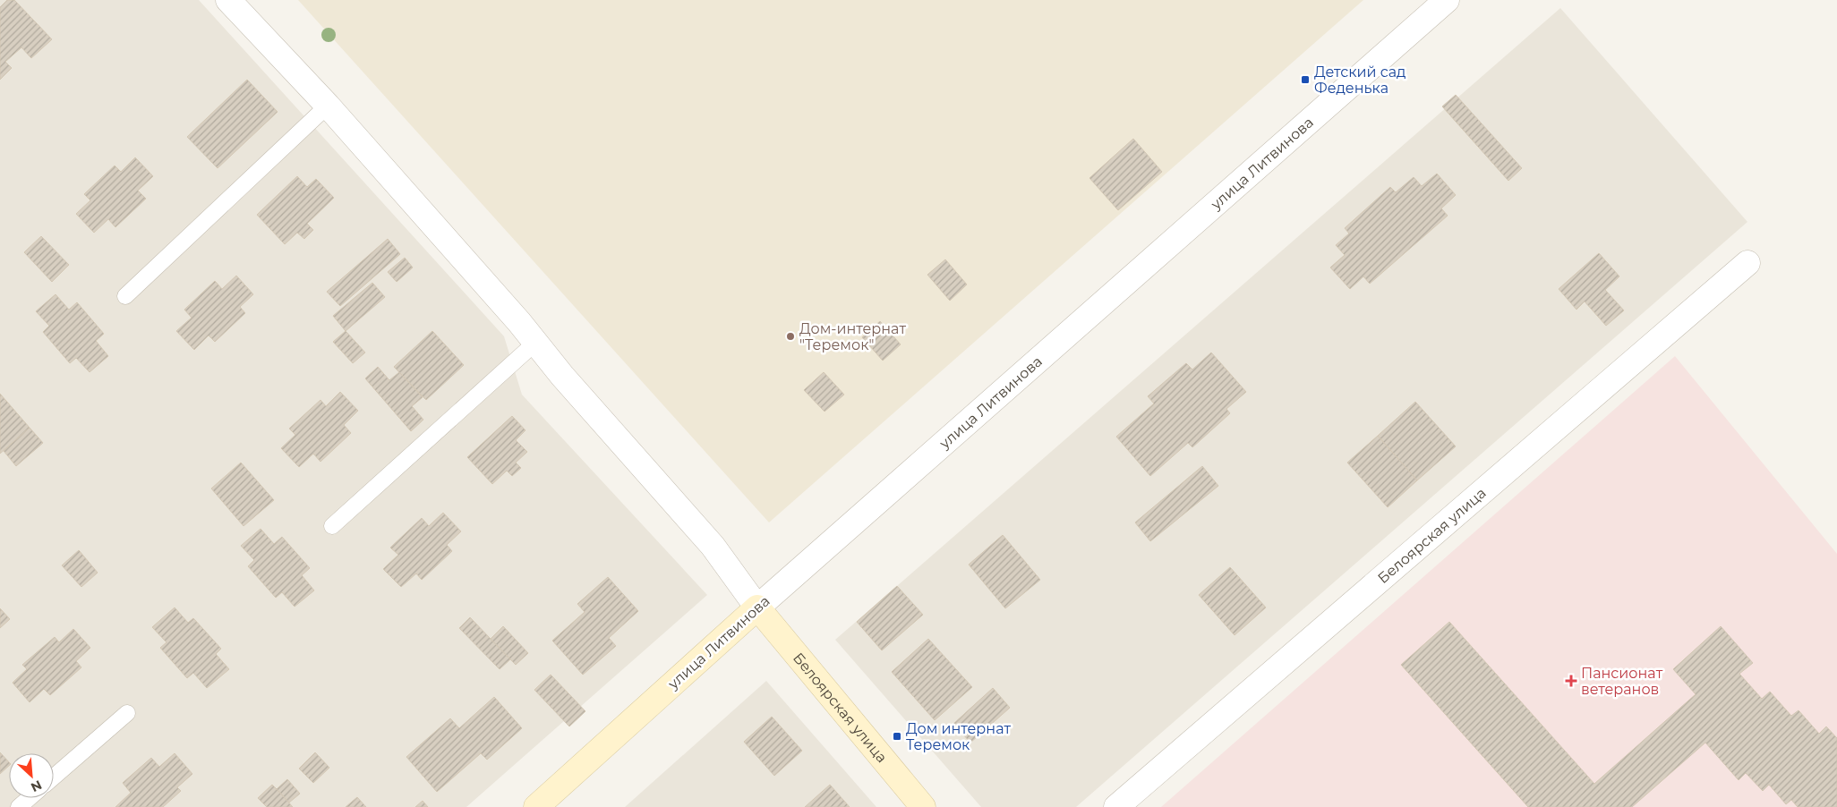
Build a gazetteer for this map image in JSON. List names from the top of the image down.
{
  "streets": {
    "street": ["улица Литвинова", "Белоярская улица"]
  },
  "crossings": [
    ["улица Литвинова", "Белоярская улица"]
  ],
  "places": {
    "transit": ["Детский сад Феденька", "Дом интернат Теремок"],
    "other": ["Дом-интернат \"Теремок\""],
    "health": ["Пансионат ветеранов"]
  },
  "north": "bottom right"
}
